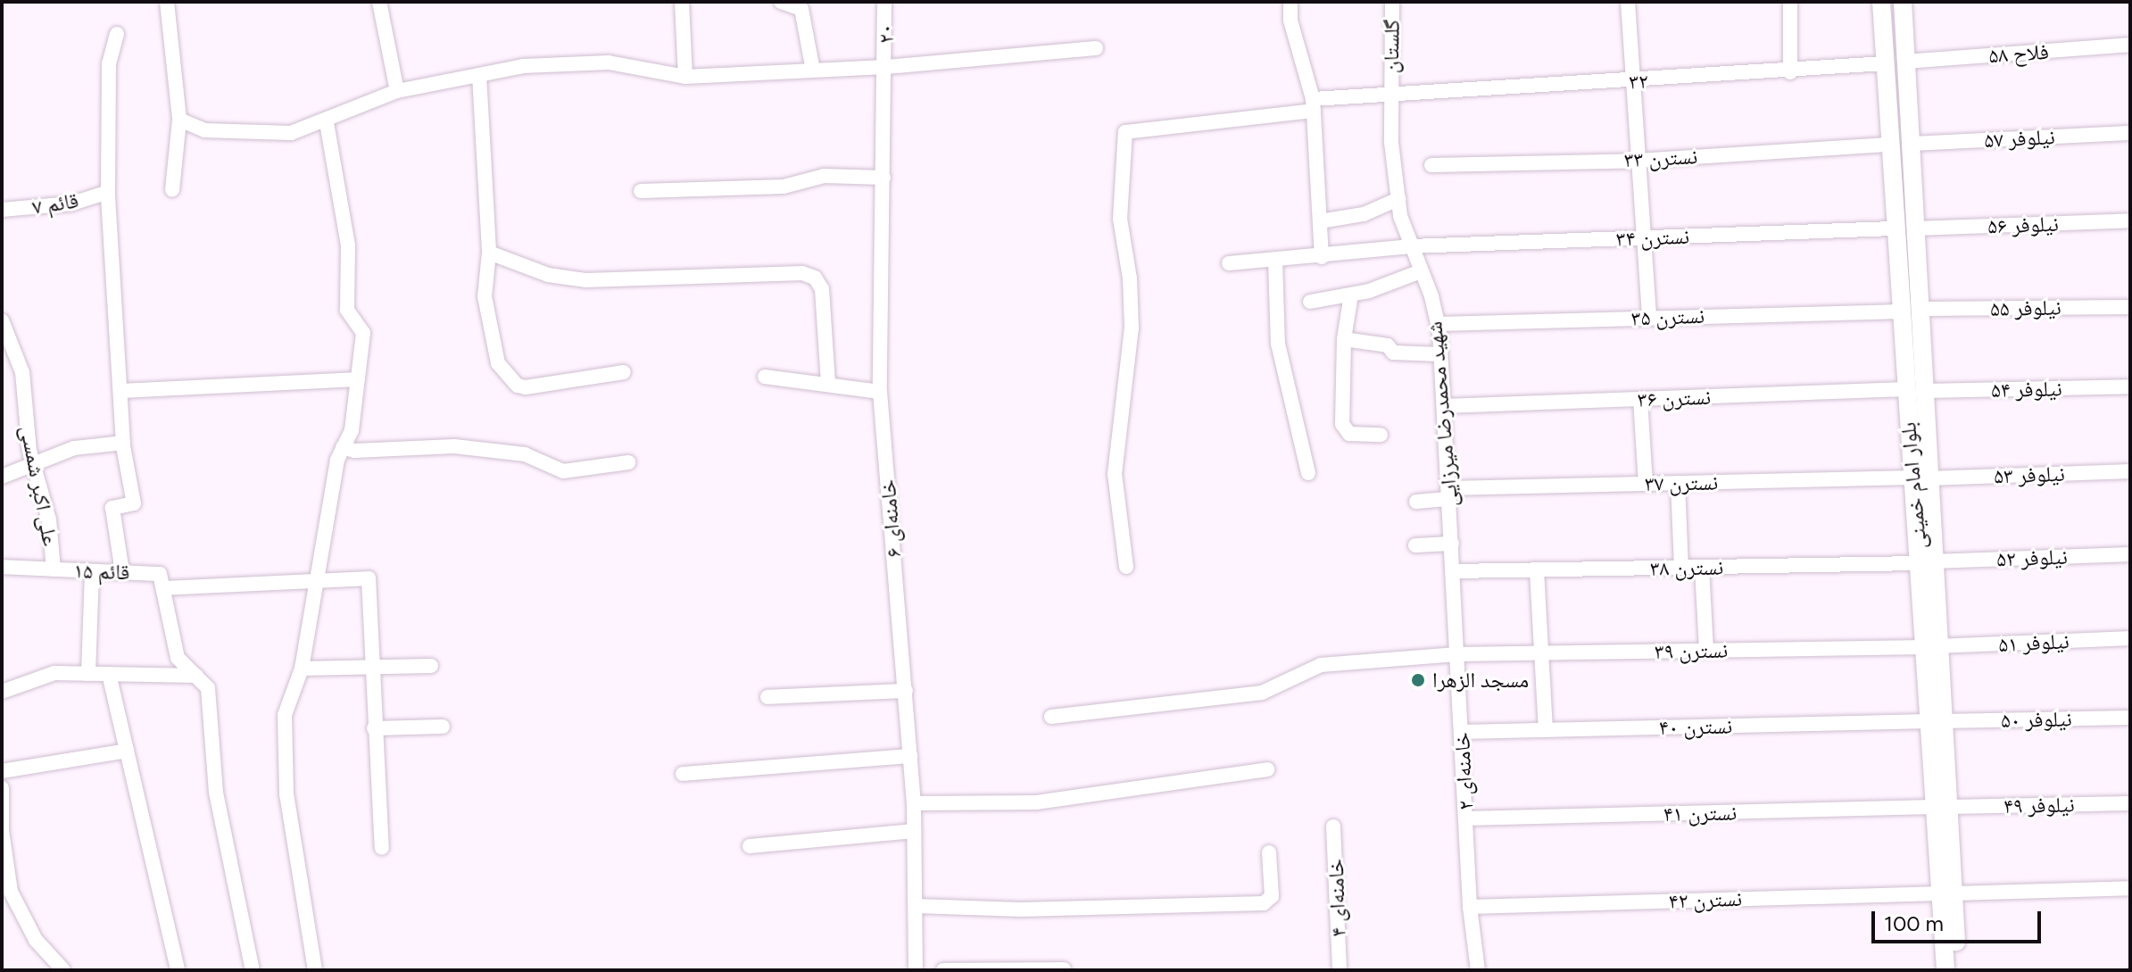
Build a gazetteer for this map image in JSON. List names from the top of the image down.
{
  "streets": {
    "main road": ["بلوار امام خمینی"],
    "street": [
      "۲۰",
      "گلستان",
      "فلاح ۵۸",
      "۳۲",
      "نیلوفر ۵۷",
      "نسترن ۳۳",
      "قائم ۷",
      "نیلوفر ۵۶",
      "نسترن ۳۴",
      "نیلوفر ۵۵",
      "نسترن ۳۵",
      "نیلوفر ۵۴",
      "نسترن ۳۶",
      "شهید محمدرضا میرزایی",
      "نیلوفر ۵۳",
      "نسترن ۳۷",
      "علی اکبر شمسی",
      "خامنه‌ای ۶",
      "نیلوفر ۵۲",
      "نسترن ۳۸",
      "قائم ۱۵",
      "نیلوفر ۵۱",
      "نسترن ۳۹",
      "نیلوفر ۵۰",
      "نسترن ۴۰",
      "خامنه‌ای ۲",
      "نیلوفر ۴۹",
      "نسترن ۴۱",
      "خامنه‌ای ۴",
      "نسترن ۴۲"
    ]
  },
  "crossings": [
    ["۲۰", "خامنه‌ای ۶"],
    ["گلستان", "۳۲"],
    ["گلستان", "شهید محمدرضا میرزایی"],
    ["فلاح ۵۸", "بلوار امام خمینی"],
    ["۳۲", "شهید محمدرضا میرزایی"],
    ["۳۲", "بلوار امام خمینی"],
    ["نیلوفر ۵۷", "بلوار امام خمینی"],
    ["نسترن ۳۳", "بلوار امام خمینی"],
    ["نیلوفر ۵۶", "بلوار امام خمینی"],
    ["نسترن ۳۴", "شهید محمدرضا میرزایی"],
    ["نسترن ۳۴", "بلوار امام خمینی"],
    ["نیلوفر ۵۵", "بلوار امام خمینی"],
    ["نسترن ۳۵", "شهید محمدرضا میرزایی"],
    ["نسترن ۳۵", "بلوار امام خمینی"],
    ["نیلوفر ۵۴", "نسترن ۳۶"],
    ["نیلوفر ۵۴", "بلوار امام خمینی"],
    ["نسترن ۳۶", "شهید محمدرضا میرزایی"],
    ["نسترن ۳۶", "بلوار امام خمینی"],
    ["شهید محمدرضا میرزایی", "نسترن ۳۷"],
    ["شهید محمدرضا میرزایی", "نسترن ۳۸"],
    ["شهید محمدرضا میرزایی", "خامنه‌ای ۲"],
    ["نیلوفر ۵۳", "نسترن ۳۷"],
    ["نیلوفر ۵۳", "بلوار امام خمینی"],
    ["نسترن ۳۷", "بلوار امام خمینی"],
    ["علی اکبر شمسی", "قائم ۱۵"],
    ["بلوار امام خمینی", "نیلوفر ۵۲"],
    ["بلوار امام خمینی", "نسترن ۳۸"],
    ["بلوار امام خمینی", "نیلوفر ۵۱"],
    ["بلوار امام خمینی", "نسترن ۳۹"],
    ["بلوار امام خمینی", "نیلوفر ۵۰"],
    ["بلوار امام خمینی", "نسترن ۴۰"],
    ["بلوار امام خمینی", "نیلوفر ۴۹"],
    ["بلوار امام خمینی", "نسترن ۴۱"],
    ["بلوار امام خمینی", "نسترن ۴۲"],
    ["نیلوفر ۵۲", "نسترن ۳۸"],
    ["نسترن ۳۸", "خامنه‌ای ۲"],
    ["نیلوفر ۵۱", "نسترن ۳۹"],
    ["نسترن ۳۹", "خامنه‌ای ۲"],
    ["نیلوفر ۵۰", "نسترن ۴۰"],
    ["نسترن ۴۰", "خامنه‌ای ۲"],
    ["خامنه‌ای ۲", "نسترن ۴۱"],
    ["خامنه‌ای ۲", "نسترن ۴۲"],
    ["نیلوفر ۴۹", "نسترن ۴۱"]
  ],
  "places": ["مسجد الزهرا"],
  "scale_bar": "100 m"
}
